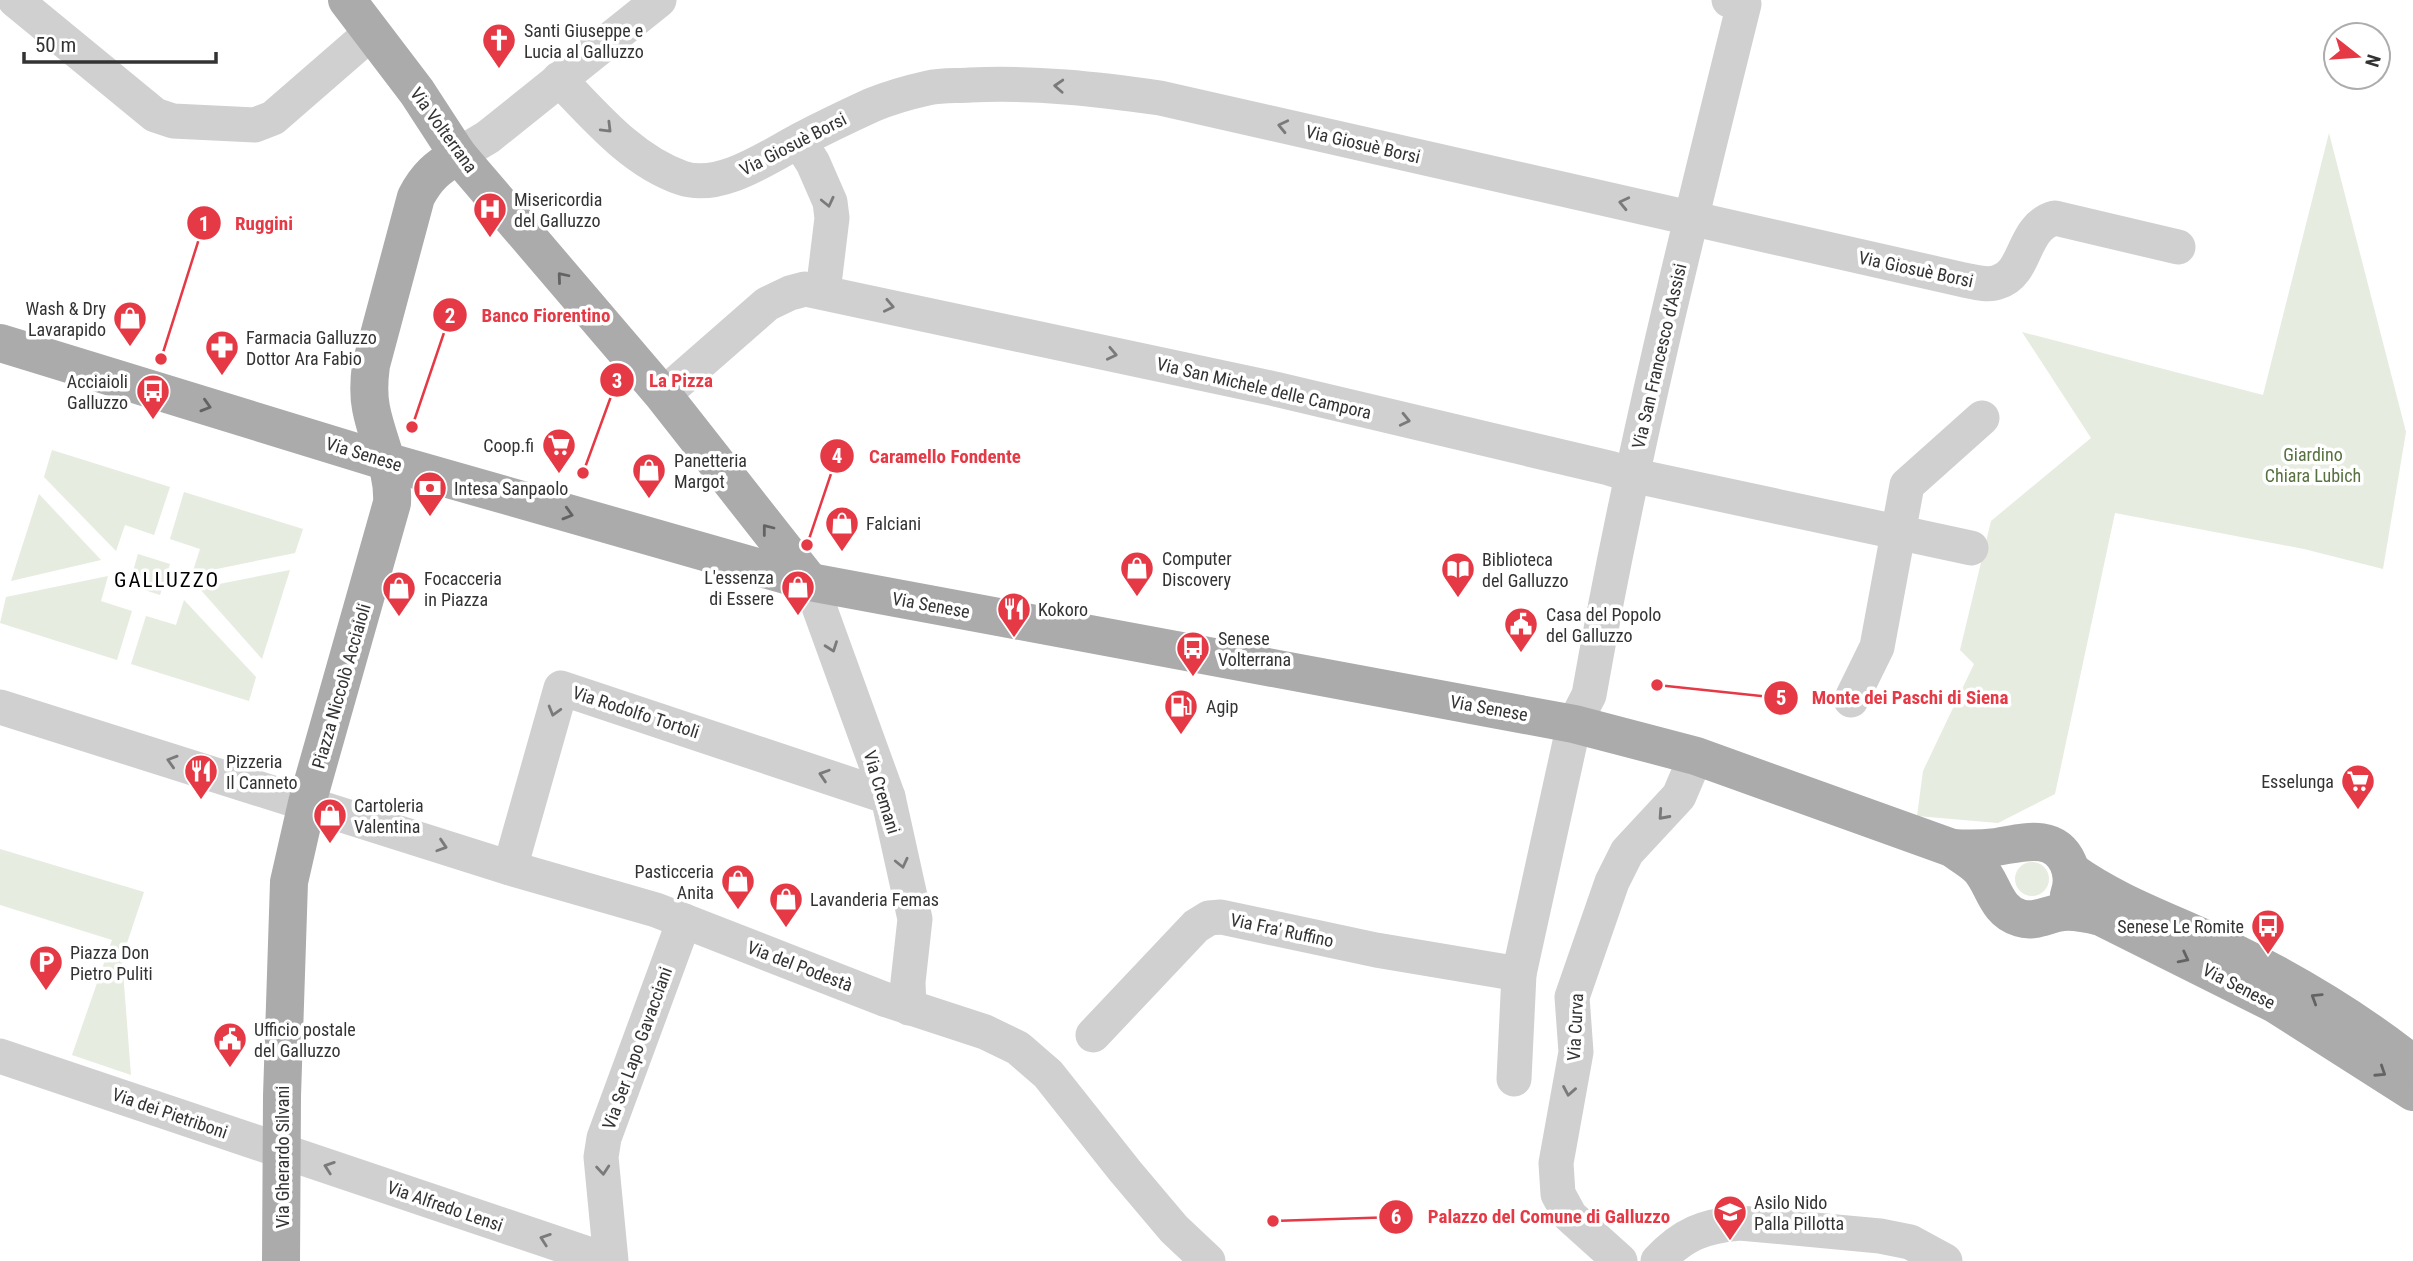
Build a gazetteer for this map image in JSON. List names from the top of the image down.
{
  "streets": {
    "main road": [
      "Via Volterrana",
      "Via Senese",
      "Piazza Niccolò Acciaioli",
      "Via Gherardo Silvani"
    ],
    "street": [
      "Via Giosuè Borsi",
      "Via San Francesco d'Assisi",
      "Via San Michele delle Campora",
      "Via Rodolfo Tortoli",
      "Via Cremani",
      "Via Fra' Ruffino",
      "Via del Podestà",
      "Via Curva",
      "Via Ser Lapo Gavacciani",
      "Via dei Pietriboni",
      "Via Alfredo Lensi"
    ]
  },
  "crossings": [
    ["Via Volterrana", "Via San Michele delle Campora"],
    ["Via Volterrana", "Via Senese"],
    ["Via Volterrana", "Piazza Niccolò Acciaioli"],
    ["Via Volterrana", "Via Cremani"],
    ["Via Giosuè Borsi", "Via San Francesco d'Assisi"],
    ["Via San Francesco d'Assisi", "Via San Michele delle Campora"],
    ["Via San Francesco d'Assisi", "Via Senese"],
    ["Via Senese", "Piazza Niccolò Acciaioli"],
    ["Via Senese", "Via Cremani"],
    ["Via Senese", "Via Curva"],
    ["Piazza Niccolò Acciaioli", "Via del Podestà"],
    ["Piazza Niccolò Acciaioli", "Via Gherardo Silvani"],
    ["Via Rodolfo Tortoli", "Via Cremani"],
    ["Via Rodolfo Tortoli", "Via del Podestà"],
    ["Via Cremani", "Via del Podestà"],
    ["Via del Podestà", "Via Ser Lapo Gavacciani"],
    ["Via del Podestà", "Via Gherardo Silvani"],
    ["Via Ser Lapo Gavacciani", "Via Alfredo Lensi"],
    ["Via dei Pietriboni", "Via Gherardo Silvani"],
    ["Via dei Pietriboni", "Via Alfredo Lensi"],
    ["Via Gherardo Silvani", "Via Alfredo Lensi"]
  ],
  "one_way": [
    "Via Volterrana",
    "Via San Michele delle Campora",
    "Via Cremani",
    "Via Ser Lapo Gavacciani",
    "Via Alfredo Lensi"
  ],
  "districts": ["GALLUZZO"],
  "parks": ["Giardino Chiara Lubich"],
  "places": {
    "church": ["Santi Giuseppe e Lucia al Galluzzo"],
    "hospital": ["Misericordia del Galluzzo"],
    "shop": [
      "Wash & Dry Lavarapido",
      "Panetteria Margot",
      "Falciani",
      "Computer Discovery",
      "L'essenza di Essere",
      "Focacceria in Piazza",
      "Cartoleria Valentina",
      "Pasticceria Anita",
      "Lavanderia Femas"
    ],
    "other": [
      "Ruggini",
      "Banco Fiorentino",
      "La Pizza",
      "Caramello Fondente",
      "Monte dei Paschi di Siena",
      "Palazzo del Comune di Galluzzo"
    ],
    "pharmacy": ["Farmacia Galluzzo Dottor Ara Fabio"],
    "bus stop": ["Acciaioli Galluzzo", "Senese Volterrana", "Senese Le Romite"],
    "supermarket": ["Coop.fi", "Esselunga"],
    "bank": ["Intesa Sanpaolo"],
    "library": ["Biblioteca del Galluzzo"],
    "restaurant": ["Kokoro", "Pizzeria Il Canneto"],
    "public building": ["Casa del Popolo del Galluzzo", "Ufficio postale del Galluzzo"],
    "fuel station": ["Agip"],
    "parking": ["Piazza Don Pietro Puliti"],
    "school or university": ["Asilo Nido Palla Pillotta"]
  },
  "scale_bar": "50 m",
  "north": "right"
}
